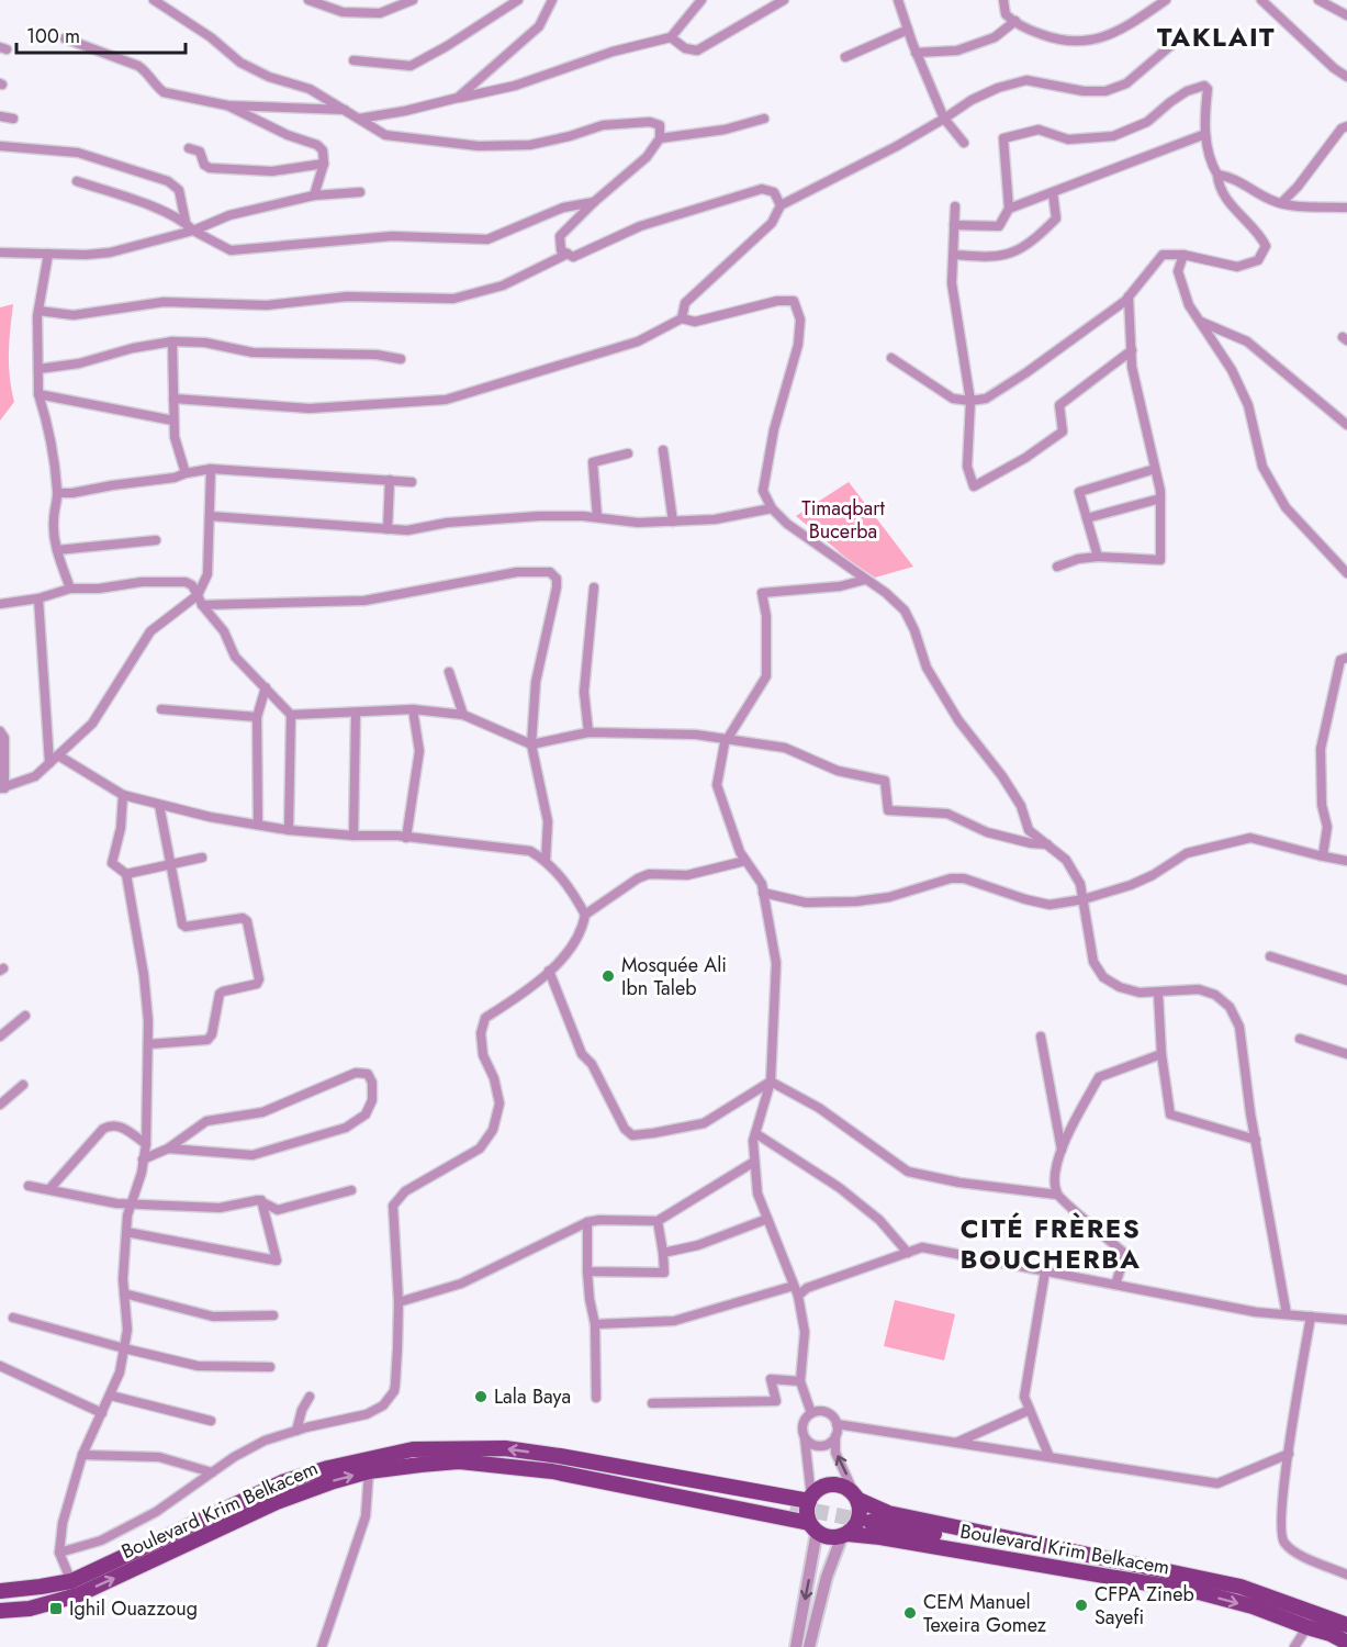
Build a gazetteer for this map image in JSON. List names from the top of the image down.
{
  "streets": {
    "main road": ["Boulevard Krim Belkacem"]
  },
  "districts": ["TAKLAIT", "CITÉ FRÈRES BOUCHERBA"],
  "parks": ["Timaqbart Bucerba"],
  "places": {
    "other": [
      "Mosquée Ali Ibn Taleb",
      "Lala Baya",
      "CFPA Zineb Sayefi",
      "CEM Manuel Texeira Gomez"
    ],
    "transit": ["Ighil Ouazzoug"]
  },
  "scale_bar": "100 m"
}
